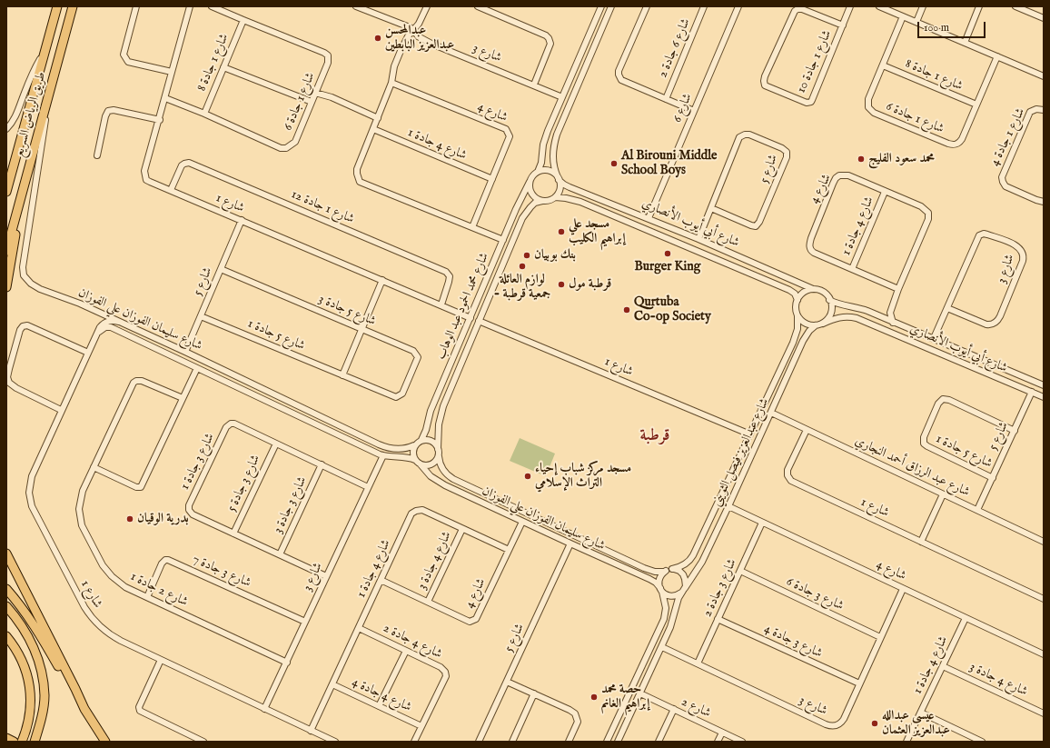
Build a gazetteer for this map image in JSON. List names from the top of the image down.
{
  "streets": {
    "highway": ["طريق الرياض السريع"],
    "street": [
      "شارع 6 جادة 2",
      "شارع 3",
      "شارع 1 جادة 10",
      "شارع 1 جادة 8",
      "شارع 1 جادة 6",
      "شارع 6",
      "شارع 4",
      "شارع 1 جادة 4",
      "شارع 4 جادة 1",
      "شارع 5",
      "شارع 1",
      "شارع 1 جادة 12",
      "شارع أبي أيوب الأنصاري",
      "شارع محمد الحمود عبد الوهاب",
      "شارع 5 جادة 3",
      "شارع سليمان الفوزان علي الفوزان",
      "شارع 5 جادة 1",
      "شارع عبدالعزيز فيصل الثويني",
      "شارع 3 جادة 1",
      "شارع عبد الرزاق أحمد النجاري",
      "شارع 3 جادة 5",
      "شارع 3 جادة 3",
      "شارع 4 جادة 3",
      "شارع 3 جادة 7",
      "شارع 3 جادة 2",
      "شارع 2 جادة 1",
      "شارع 3 جادة 6",
      "شارع 4 جادة 2",
      "شارع 3 جادة 4",
      "شارع 4 جادة 4",
      "شارع 2"
    ]
  },
  "crossings": [
    ["شارع 6 جادة 2", "شارع 6"],
    ["شارع 3", "شارع 4"],
    ["شارع 3", "شارع 1"],
    ["شارع 3", "شارع أبي أيوب الأنصاري"],
    ["شارع 3", "شارع سليمان الفوزان علي الفوزان"],
    ["شارع 3", "شارع عبدالعزيز فيصل الثويني"],
    ["شارع 3", "شارع 3 جادة 1"],
    ["شارع 3", "شارع 3 جادة 7"],
    ["شارع 3", "شارع 3 جادة 2"],
    ["شارع 3", "شارع 2 جادة 1"],
    ["شارع 3", "شارع 3 جادة 6"],
    ["شارع 3", "شارع 3 جادة 4"],
    ["شارع 1 جادة 8", "شارع 1 جادة 6"],
    ["شارع 1 جادة 6", "شارع 1"],
    ["شارع 6", "شارع أبي أيوب الأنصاري"],
    ["شارع 4", "شارع 4 جادة 1"],
    ["شارع 4", "شارع سليمان الفوزان علي الفوزان"],
    ["شارع 4", "شارع عبدالعزيز فيصل الثويني"],
    ["شارع 4", "شارع 4 جادة 3"],
    ["شارع 4", "شارع 3 جادة 2"],
    ["طريق الرياض السريع", "شارع سليمان الفوزان علي الفوزان"],
    ["شارع 4 جادة 1", "شارع 1"],
    ["شارع 4 جادة 1", "شارع 4 جادة 3"],
    ["شارع 4 جادة 1", "شارع 4 جادة 2"],
    ["شارع 4 جادة 1", "شارع 4 جادة 4"],
    ["شارع 5", "شارع 1"],
    ["شارع 5", "شارع أبي أيوب الأنصاري"],
    ["شارع 5", "شارع 5 جادة 3"],
    ["شارع 5", "شارع سليمان الفوزان علي الفوزان"],
    ["شارع 5", "شارع 5 جادة 1"],
    ["شارع 5", "شارع عبد الرزاق أحمد النجاري"],
    ["شارع 1", "شارع 1 جادة 12"],
    ["شارع 1", "شارع محمد الحمود عبد الوهاب"],
    ["شارع 1", "شارع سليمان الفوزان علي الفوزان"],
    ["شارع 1", "شارع عبدالعزيز فيصل الثويني"],
    ["شارع 1", "شارع عبد الرزاق أحمد النجاري"],
    ["شارع أبي أيوب الأنصاري", "شارع محمد الحمود عبد الوهاب"],
    ["شارع أبي أيوب الأنصاري", "شارع عبدالعزيز فيصل الثويني"],
    ["شارع محمد الحمود عبد الوهاب", "شارع سليمان الفوزان علي الفوزان"],
    ["شارع 5 جادة 3", "شارع 5 جادة 1"],
    ["شارع سليمان الفوزان علي الفوزان", "شارع عبدالعزيز فيصل الثويني"],
    ["شارع عبدالعزيز فيصل الثويني", "شارع عبد الرزاق أحمد النجاري"],
    ["شارع عبدالعزيز فيصل الثويني", "شارع 2"],
    ["شارع 3 جادة 1", "شارع 3 جادة 5"],
    ["شارع 3 جادة 1", "شارع 3 جادة 3"],
    ["شارع 3 جادة 7", "شارع 2 جادة 1"],
    ["شارع 3 جادة 2", "شارع 3 جادة 6"],
    ["شارع 3 جادة 2", "شارع 3 جادة 4"],
    ["شارع 4 جادة 2", "شارع 4 جادة 4"]
  ],
  "districts": ["قرطبة"],
  "places": [
    "عبدالمحسن عبدالعزيز البابطين",
    "محمد سعود الفليج",
    "Al Birouni Middle School Boys",
    "مسجد علي إبراهيم الكليب",
    "Burger King",
    "بنك بوبيان",
    "لوازم العائلة - جمعية قرطبة",
    "قرطبة مول",
    "Qurtuba Co-op Society",
    "مسجد مركز شباب إحياء التراث الإسلامي",
    "بدرية الوقيان",
    "حصة محمد إبراهيم الغانم",
    "عيسى عبدالله عبدالعزيز العثمان"
  ],
  "scale_bar": "100 m"
}
